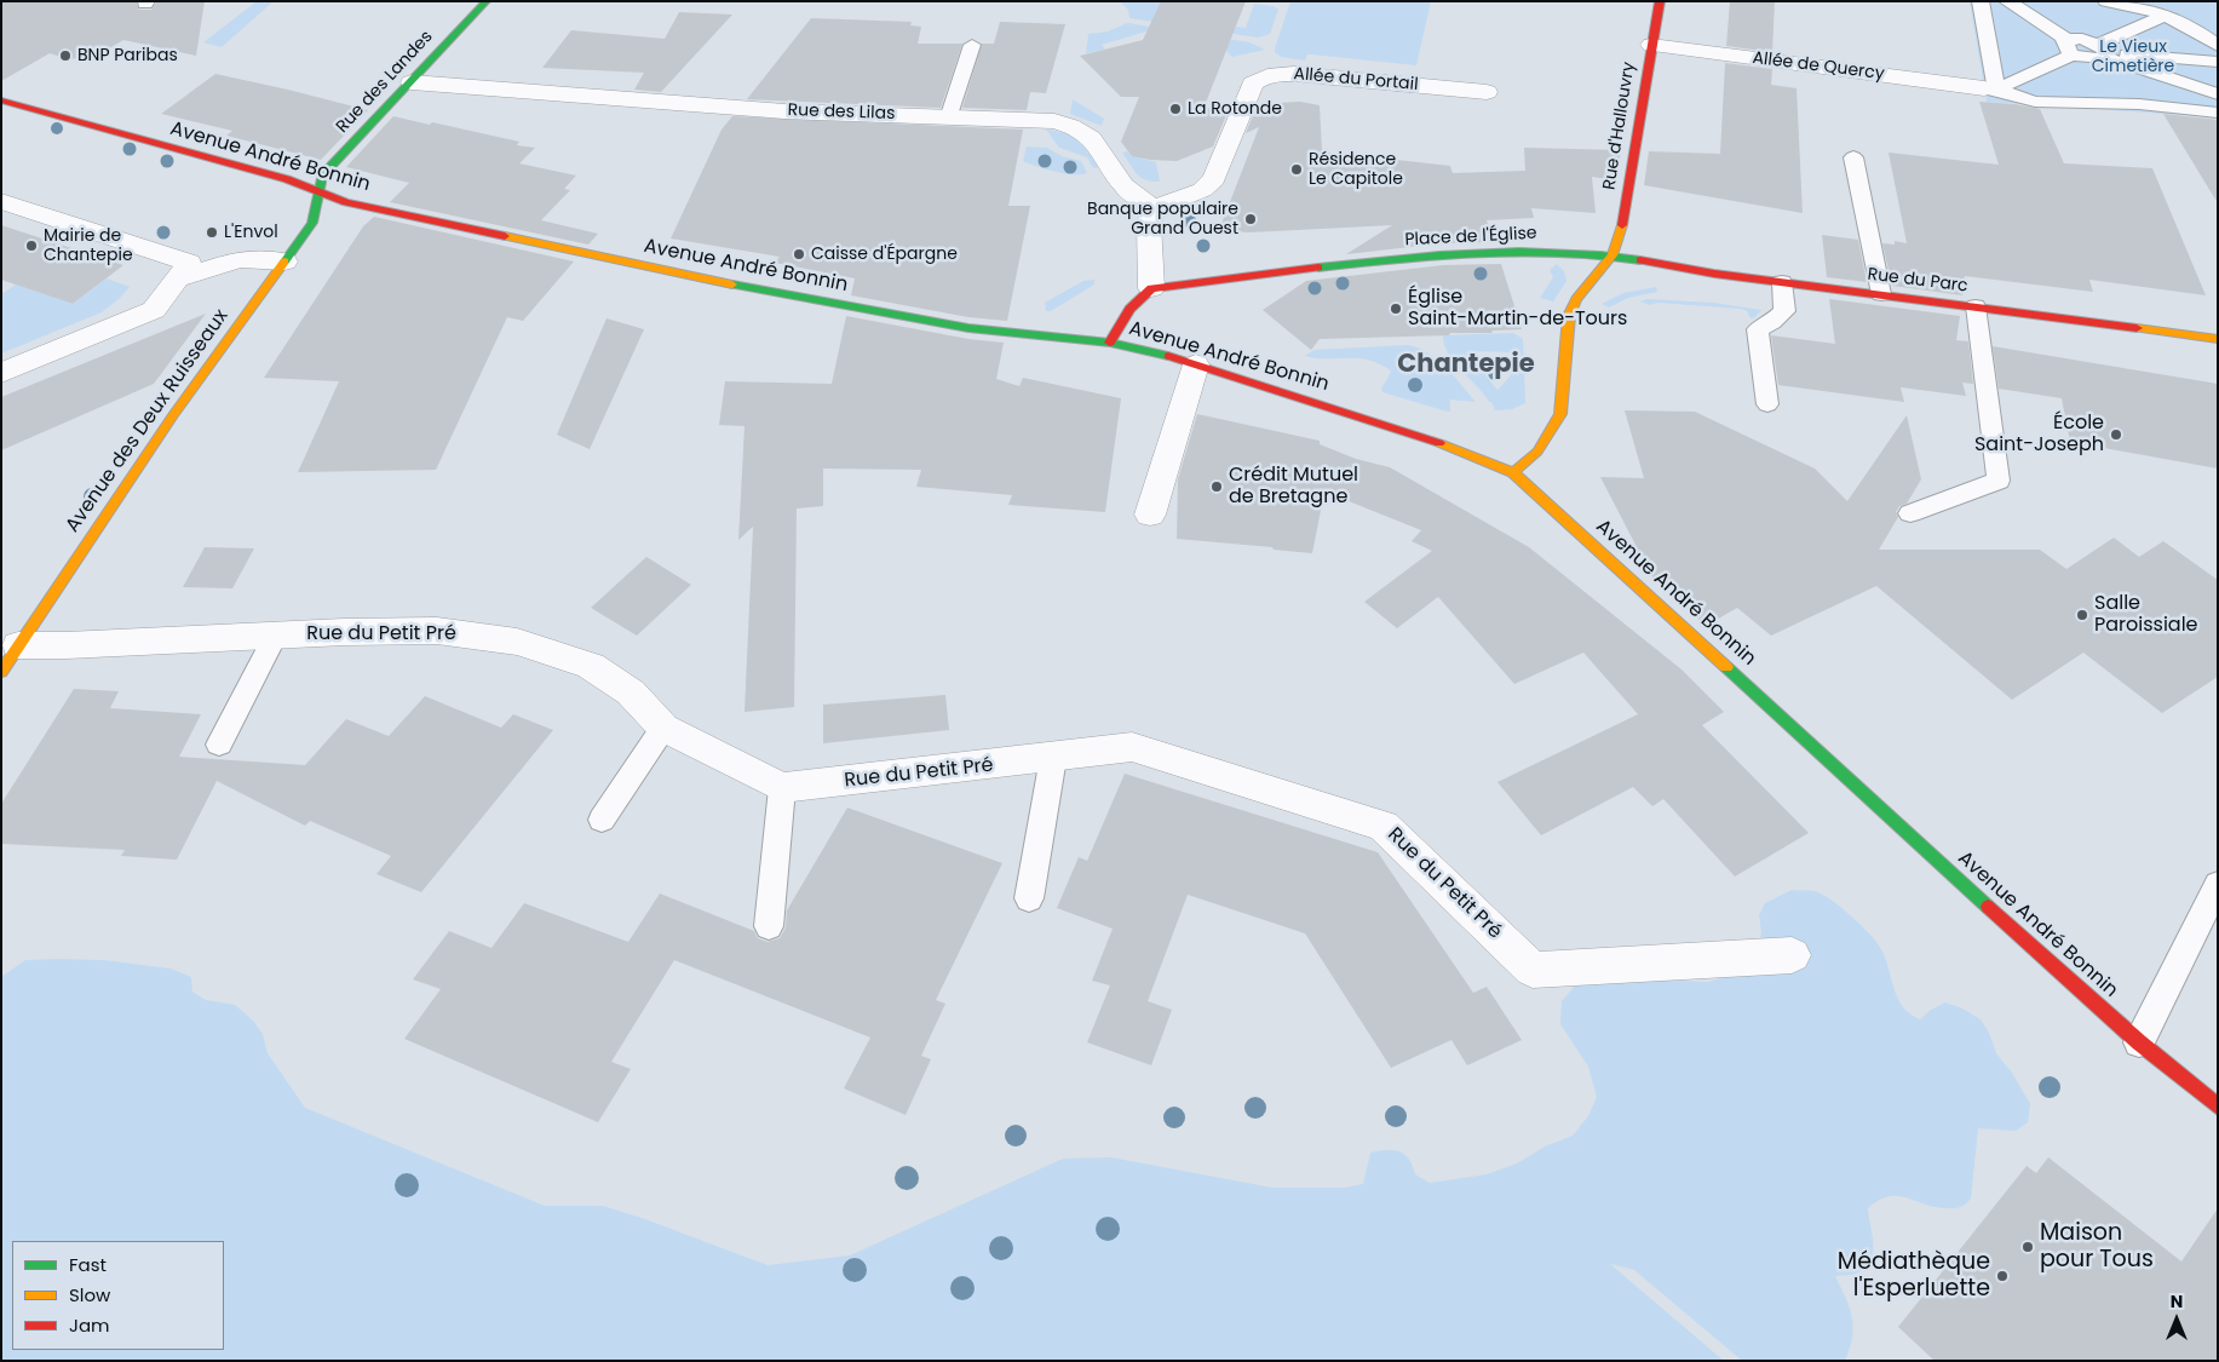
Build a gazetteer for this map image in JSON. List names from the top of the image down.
{
  "streets": {
    "main road": [
      "Rue des Landes",
      "Rue d'Hallouvry",
      "Avenue André Bonnin",
      "Place de l'Église",
      "Rue du Parc",
      "Avenue des Deux Ruisseaux"
    ],
    "street": [
      "Allée de Quercy",
      "Allée du Portail",
      "Rue des Lilas",
      "Rue du Petit Pré"
    ]
  },
  "crossings": [
    ["Allée de Quercy", "Rue d'Hallouvry"],
    ["Allée du Portail", "Rue des Lilas"],
    ["Rue des Landes", "Rue des Lilas"],
    ["Rue des Landes", "Avenue André Bonnin"],
    ["Rue des Landes", "Avenue des Deux Ruisseaux"],
    ["Rue d'Hallouvry", "Place de l'Église"],
    ["Rue d'Hallouvry", "Rue du Parc"],
    ["Avenue André Bonnin", "Avenue des Deux Ruisseaux"],
    ["Place de l'Église", "Rue du Parc"],
    ["Avenue des Deux Ruisseaux", "Rue du Petit Pré"]
  ],
  "districts": ["Chantepie"],
  "parks": ["Le Vieux Cimetière"],
  "places": [
    "BNP Paribas",
    "La Rotonde",
    "Résidence Le Capitole",
    "Banque populaire Grand Ouest",
    "L'Envol",
    "Mairie de Chantepie",
    "Caisse d'Épargne",
    "Église Saint-Martin-de-Tours",
    "École Saint-Joseph",
    "Crédit Mutuel de Bretagne",
    "Salle Paroissiale",
    "Maison pour Tous",
    "Médiathèque l'Esperluette"
  ],
  "legend": ["Fast", "Slow", "Jam"],
  "north": "top"
}
